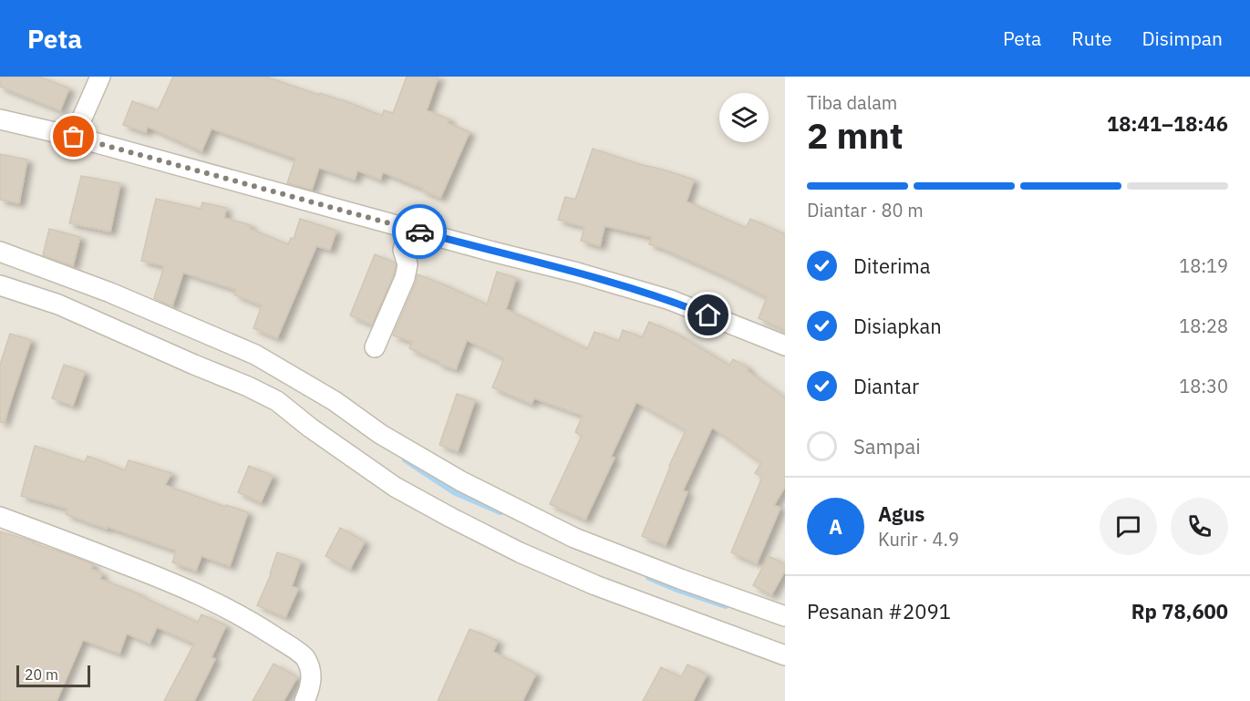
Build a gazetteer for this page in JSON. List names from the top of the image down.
{
  "scale_bar": "20 m",
  "page": {
    "header": "Peta",
    "nav": ["Peta", "Rute", "Disimpan"],
    "heading": ["2 mnt", "Tiba dalam", "18:41–18:46"],
    "panel": [
      "Agus",
      "Kurir · 4.9",
      "Pesanan #2091",
      "Rp 78,600"
    ],
    "bar": "Diantar · 80 m",
    "list": [
      ["Diterima", "18:19"],
      ["Disiapkan", "18:28"],
      ["Diantar", "18:30"],
      "Sampai"
    ],
    "round": "A",
    "scale": "20 m"
  }
}
